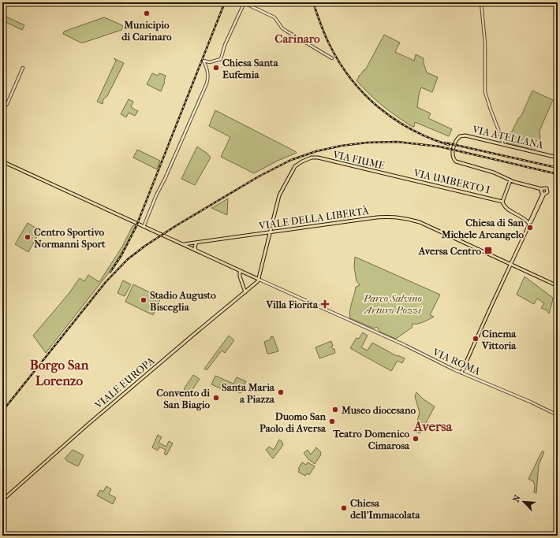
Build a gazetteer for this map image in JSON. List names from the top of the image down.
{
  "streets": {
    "main road": [
      "VIA ATELLANA",
      "VIA FIUME",
      "VIA UMBERTO I",
      "VIALE DELLA LIBERTÀ",
      "VIALE EUROPA"
    ],
    "street": ["VIA ROMA"]
  },
  "crossings": [
    ["VIA FIUME", "VIA UMBERTO I"],
    ["VIA FIUME", "VIALE DELLA LIBERTÀ"],
    ["VIA ROMA", "VIALE EUROPA"]
  ],
  "districts": ["Carinaro", "Borgo San Lorenzo", "Aversa"],
  "parks": ["Parco Salvino Arturo Pozzi"],
  "places": {
    "other": [
      "Municipio di Carinaro",
      "Chiesa Santa Eufemia",
      "Chiesa di San Michele Arcangelo",
      "Centro Sportivo Normanni Sport",
      "Stadio Augusto Bisceglia",
      "Cinema Vittoria",
      "Santa Maria a Piazza",
      "Convento di San Biagio",
      "Museo diocesano",
      "Duomo San Paolo di Aversa",
      "Teatro Domenico Cimarosa",
      "Chiesa dell'Immacolata"
    ],
    "transit": ["Aversa Centro"],
    "health": ["Villa Fiorita"]
  },
  "north": "top left"
}
